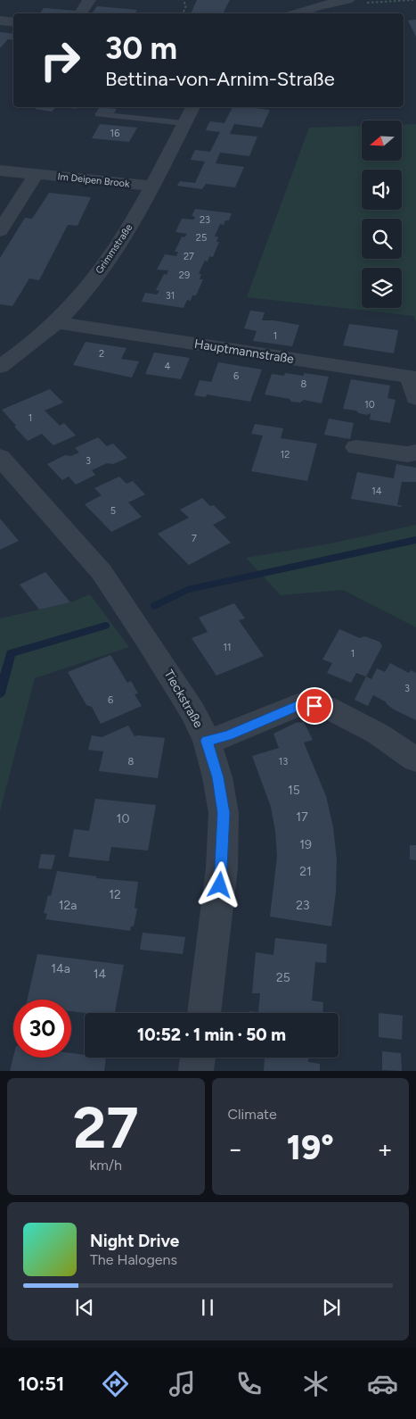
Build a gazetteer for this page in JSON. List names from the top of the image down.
{
  "streets": {
    "street": [
      "Im Deipen Brook",
      "Grimmstraße",
      "Hauptmannstraße",
      "Tieckstraße"
    ]
  },
  "crossings": [
    ["Im Deipen Brook", "Grimmstraße"],
    ["Grimmstraße", "Hauptmannstraße"]
  ],
  "house_numbers": [
    "16",
    "23",
    "25",
    "27",
    "29",
    "31",
    "1",
    "2",
    "4",
    "6",
    "8",
    "10",
    "1",
    "12",
    "3",
    "14",
    "5",
    "7",
    "11",
    "1",
    "3",
    "6",
    "8",
    "13",
    "15",
    "17",
    "10",
    "19",
    "21",
    "12",
    "12a",
    "23",
    "14a",
    "14",
    "25"
  ],
  "north": "left",
  "page": {
    "turn": ["30 m", "Bettina-von-Arnim-Straße"],
    "limit": "30",
    "trip": "10:52 · 1 min · 50 m",
    "tile": [
      ["27", "km/h"],
      "Climate"
    ],
    "heat": ["−", "19°", "+"],
    "song": ["Night Drive", "The Halogens"],
    "tabs": "10:51"
  }
}
